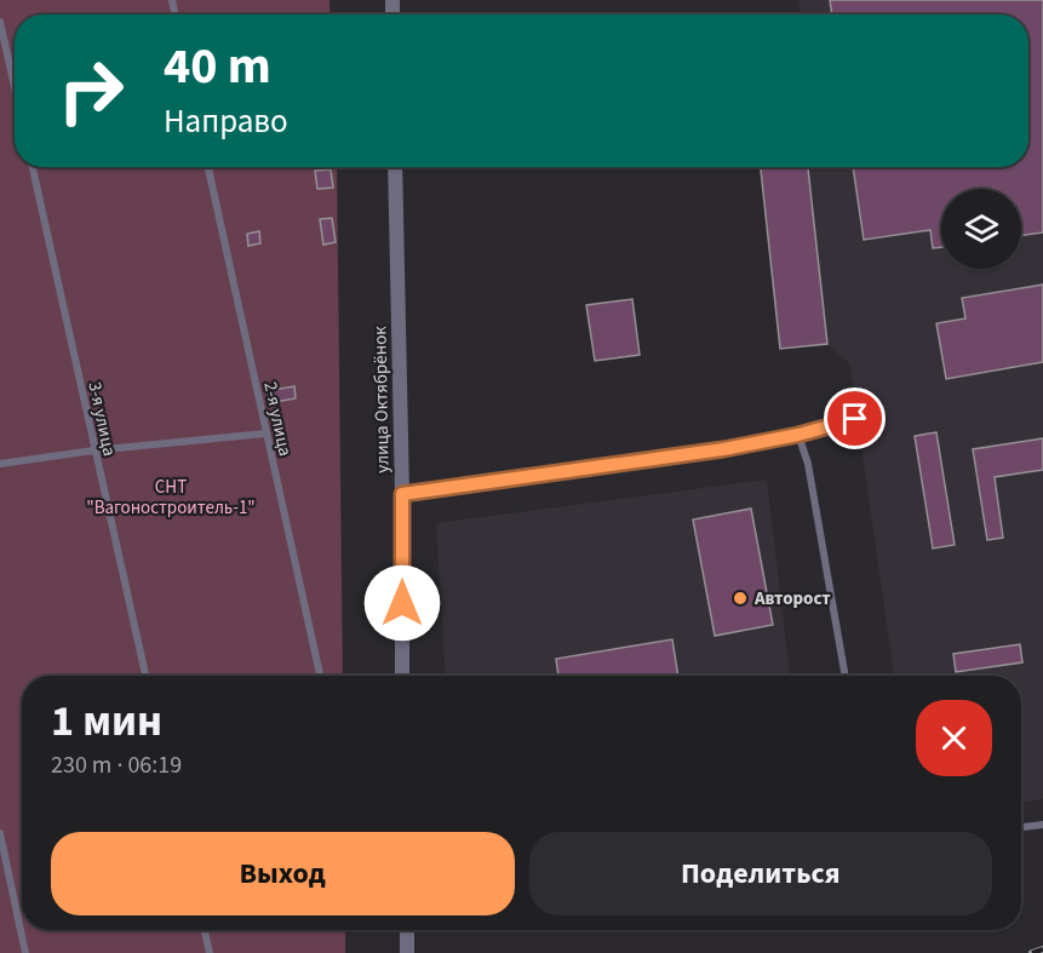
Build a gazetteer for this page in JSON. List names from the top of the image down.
{
  "streets": {
    "street": ["улица Октябрёнок"],
    "lane": ["3-я улица", "2-я улица"]
  },
  "parks": ["СНТ \"Вагоностроитель-1\""],
  "places": ["Авторост"],
  "page": {
    "turn": ["40 m", "Направо"],
    "heading": ["1 мин", "230 m · 06:19"],
    "buttons": ["Выход", "Поделиться"]
  }
}
